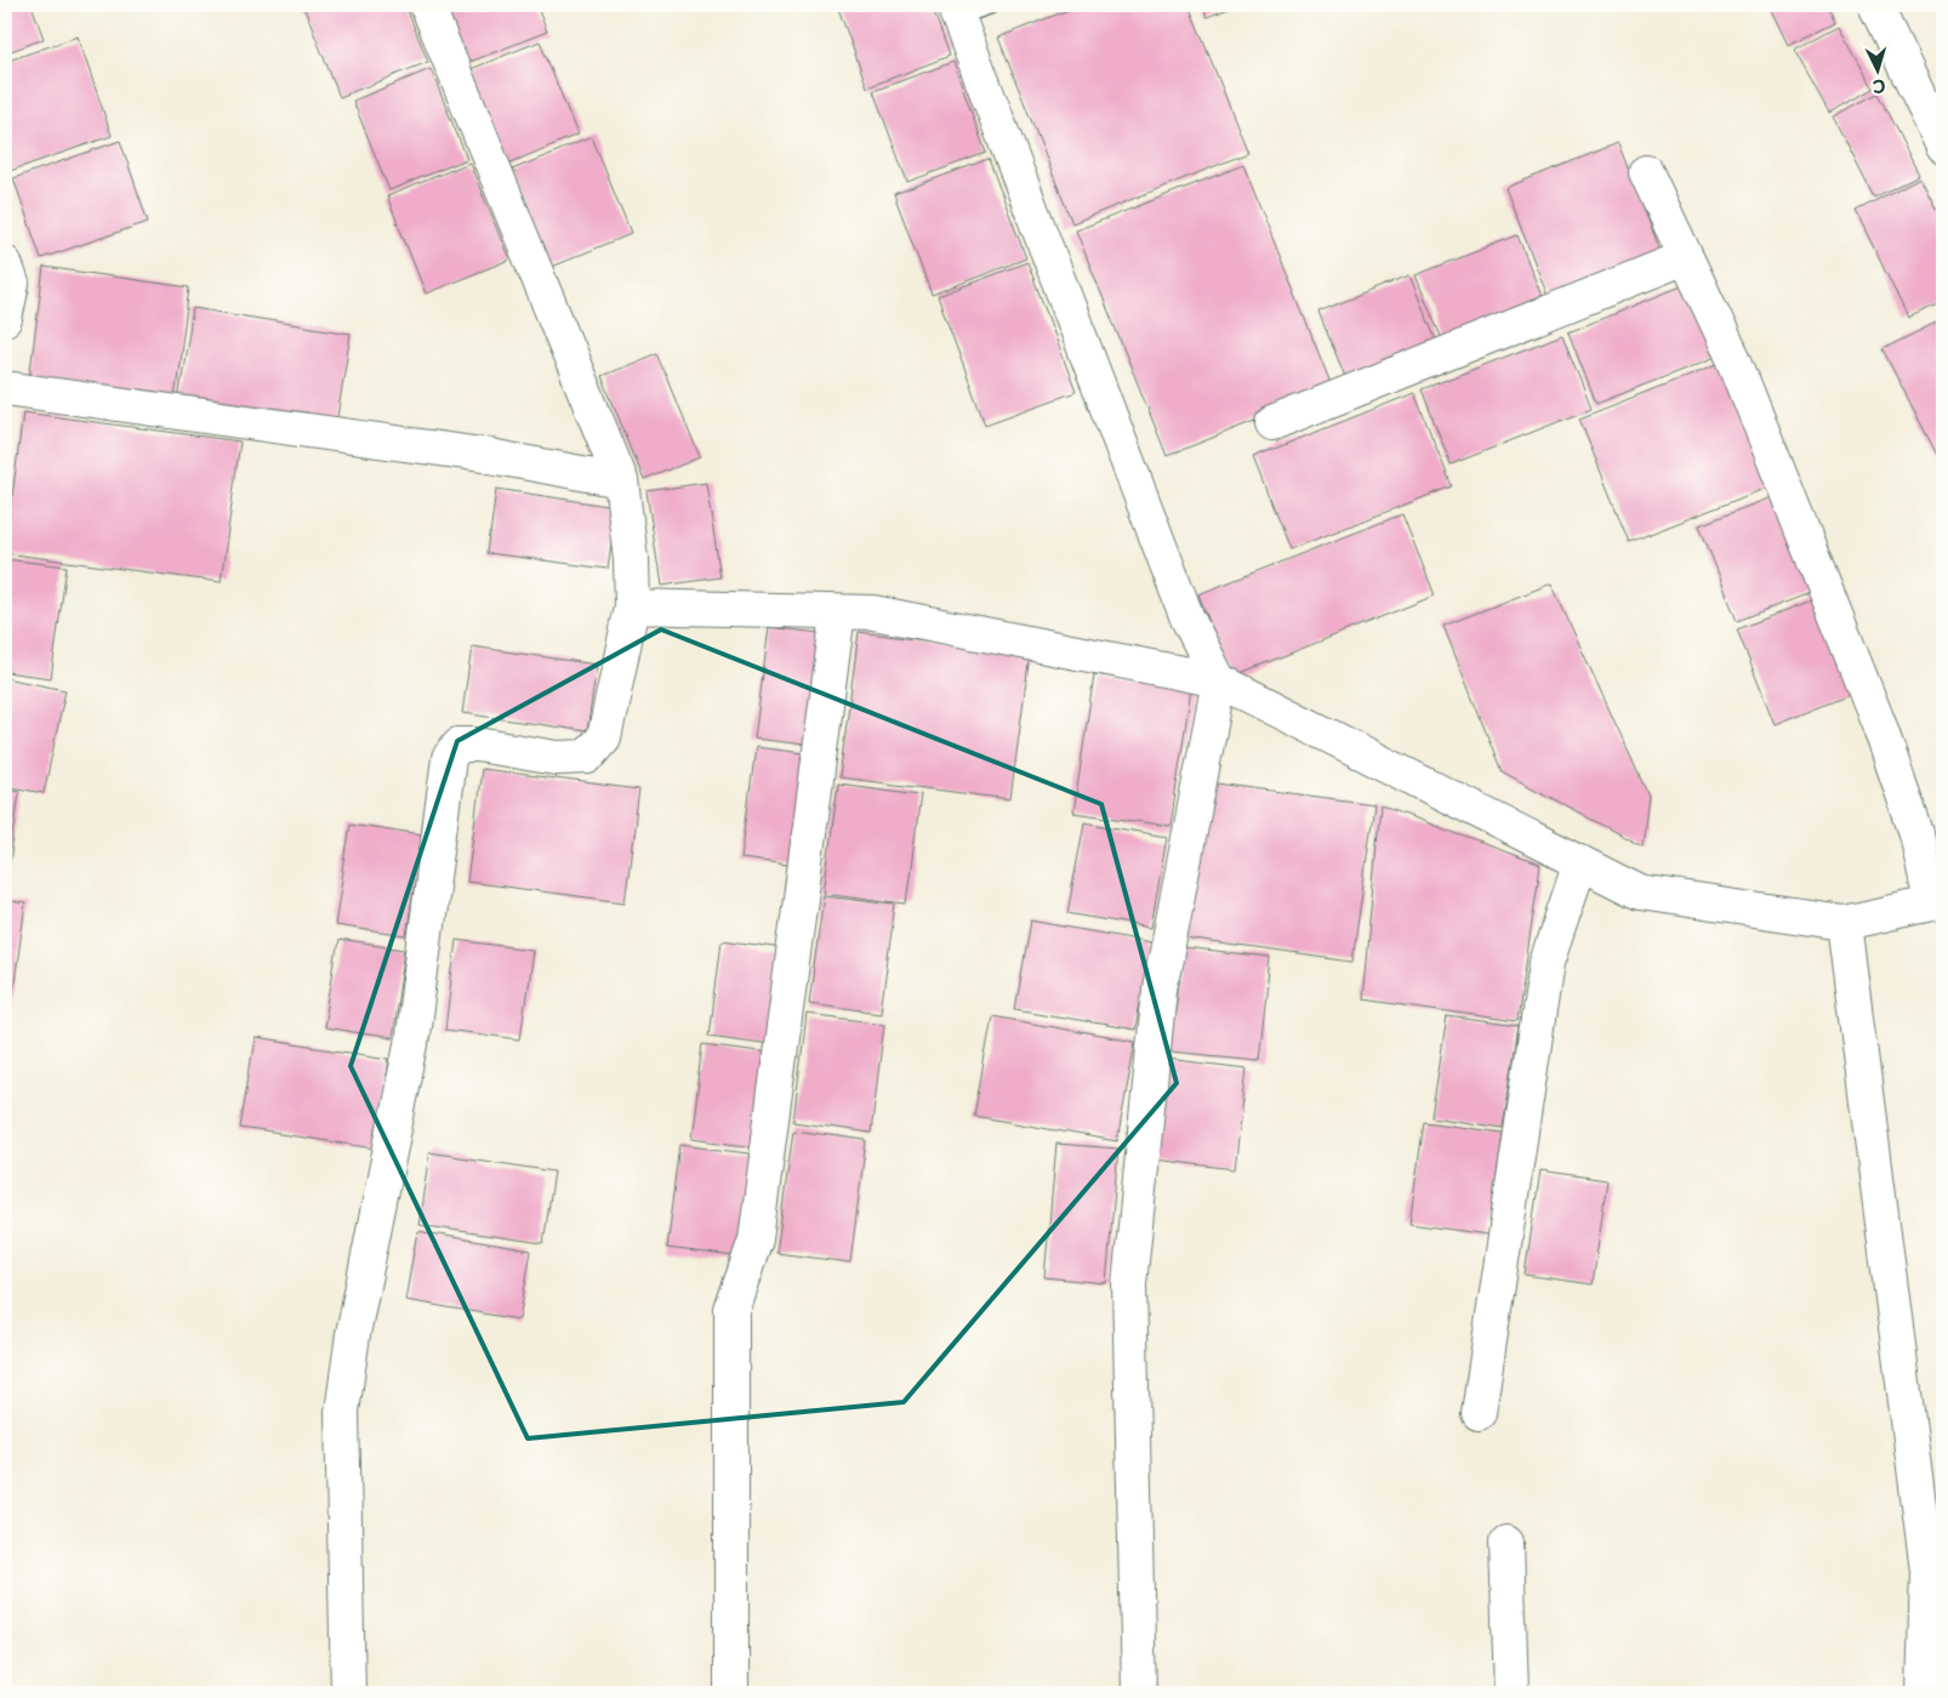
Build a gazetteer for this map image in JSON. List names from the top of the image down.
{
  "north": "bottom"
}
